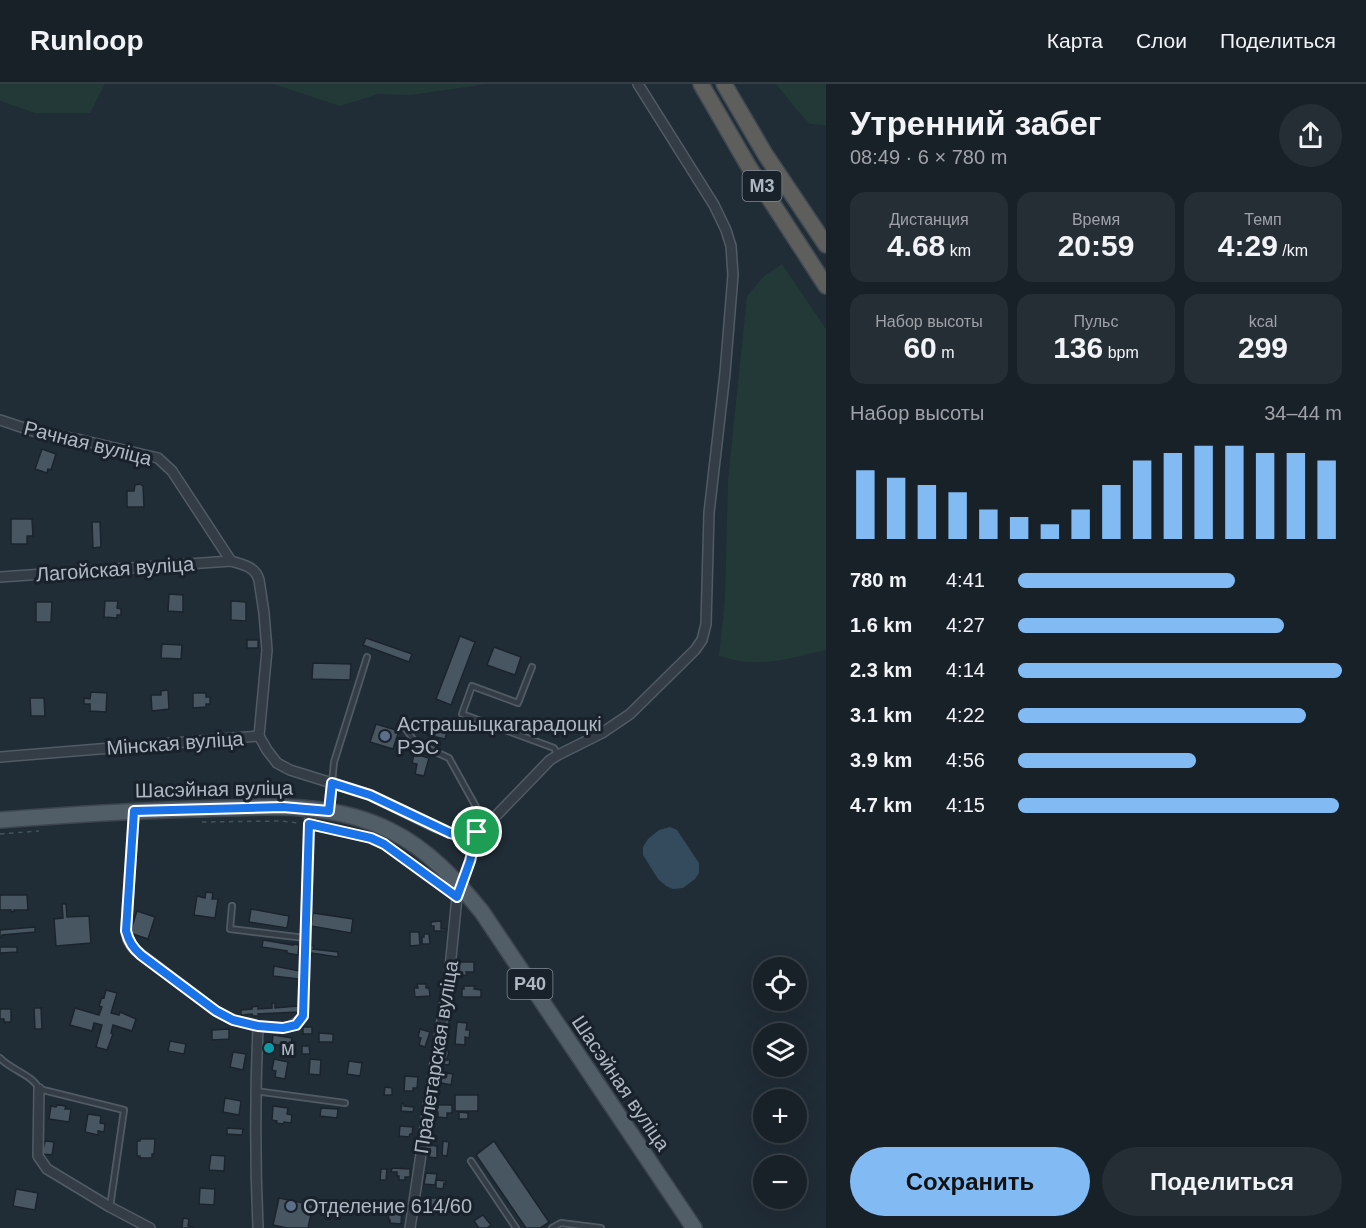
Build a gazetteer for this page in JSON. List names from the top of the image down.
{
  "streets": {
    "highway": ["М3"],
    "main road": ["Шасэйная вуліца", "Р40"],
    "street": [
      "Рачная вуліца",
      "Лагойская вуліца",
      "Мінская вуліца",
      "Пралетарская вуліца"
    ]
  },
  "crossings": [
    ["Рачная вуліца", "Лагойская вуліца"],
    ["Шасэйная вуліца", "Пралетарская вуліца"]
  ],
  "places": ["Астрашыцкагарадоцкі РЭС", "м", "Отделение 614/60"],
  "page": {
    "header": "Runloop",
    "nav": ["Карта", "Слои", "Поделиться"],
    "heading": ["Утренний забег", "08:49 · 6 × 780 m"],
    "stats": [
      ["Дистанция", "4.68 km"],
      ["Время", "20:59"],
      ["Темп", "4:29 /km"],
      ["Набор высоты", "60 m"],
      ["Пульс", "136 bpm"],
      ["kcal", "299"]
    ],
    "chart": ["Набор высоты", "34–44 m"],
    "list": [
      {
        "name": "780 m",
        "note": "4:41"
      },
      {
        "name": "1.6 km",
        "note": "4:27"
      },
      {
        "name": "2.3 km",
        "note": "4:14"
      },
      {
        "name": "3.1 km",
        "note": "4:22"
      },
      {
        "name": "3.9 km",
        "note": "4:56"
      },
      {
        "name": "4.7 km",
        "note": "4:15"
      }
    ],
    "map_buttons": ["+", "−"],
    "buttons": ["Сохранить", "Поделиться"]
  }
}
